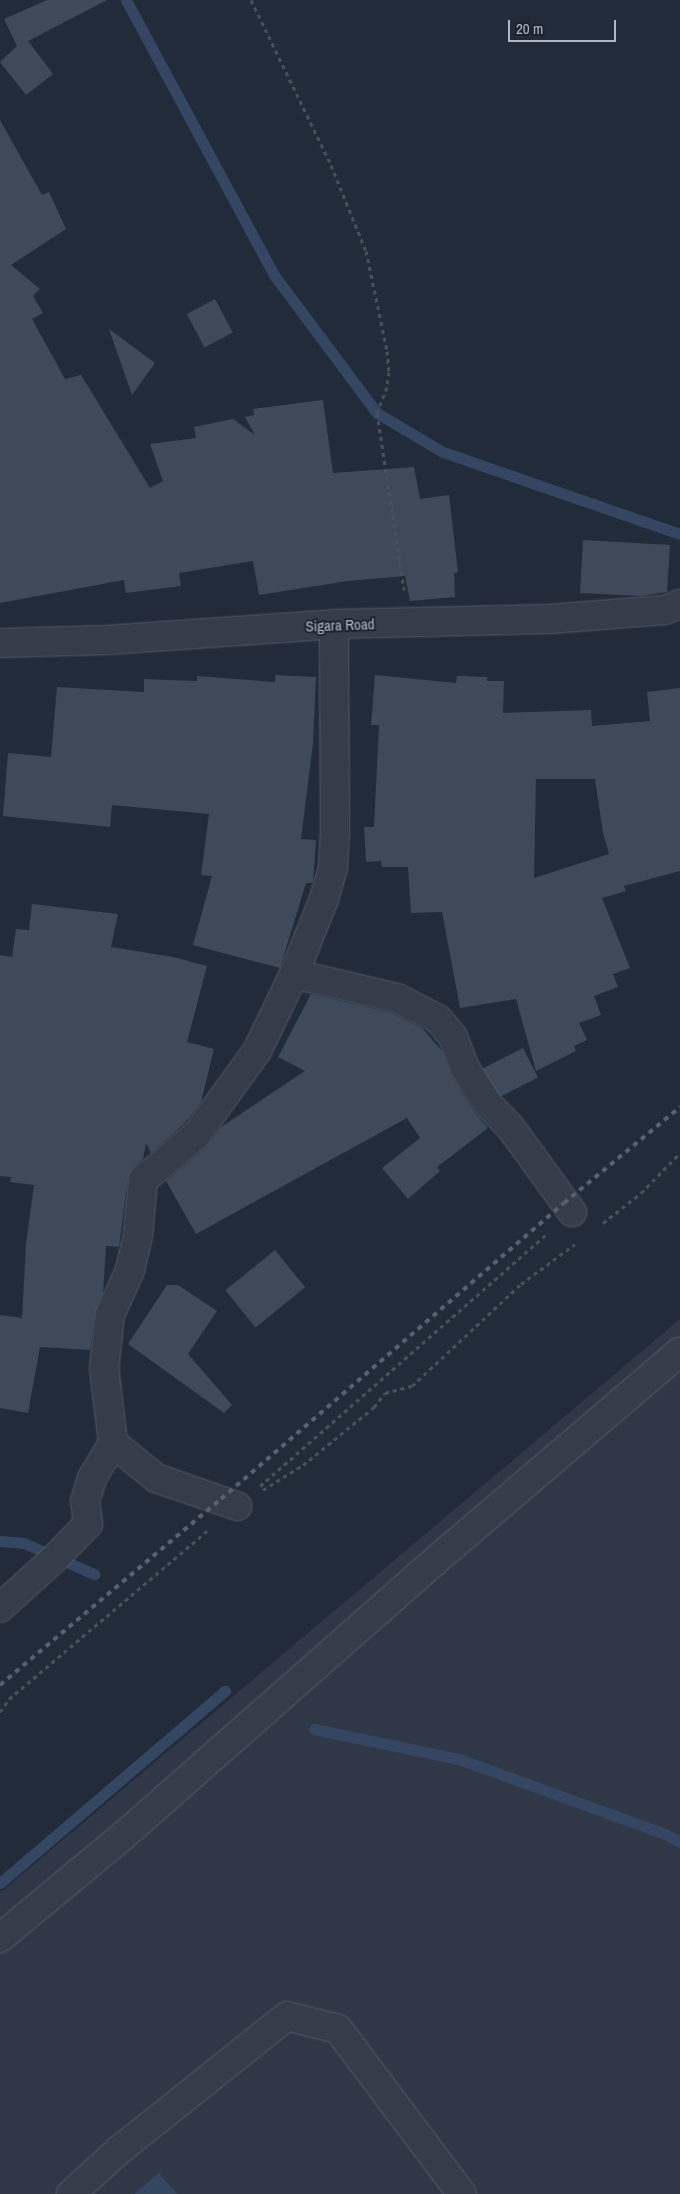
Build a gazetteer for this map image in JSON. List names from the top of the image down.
{
  "streets": {
    "street": ["Sigara Road"]
  },
  "scale_bar": "20 m"
}
